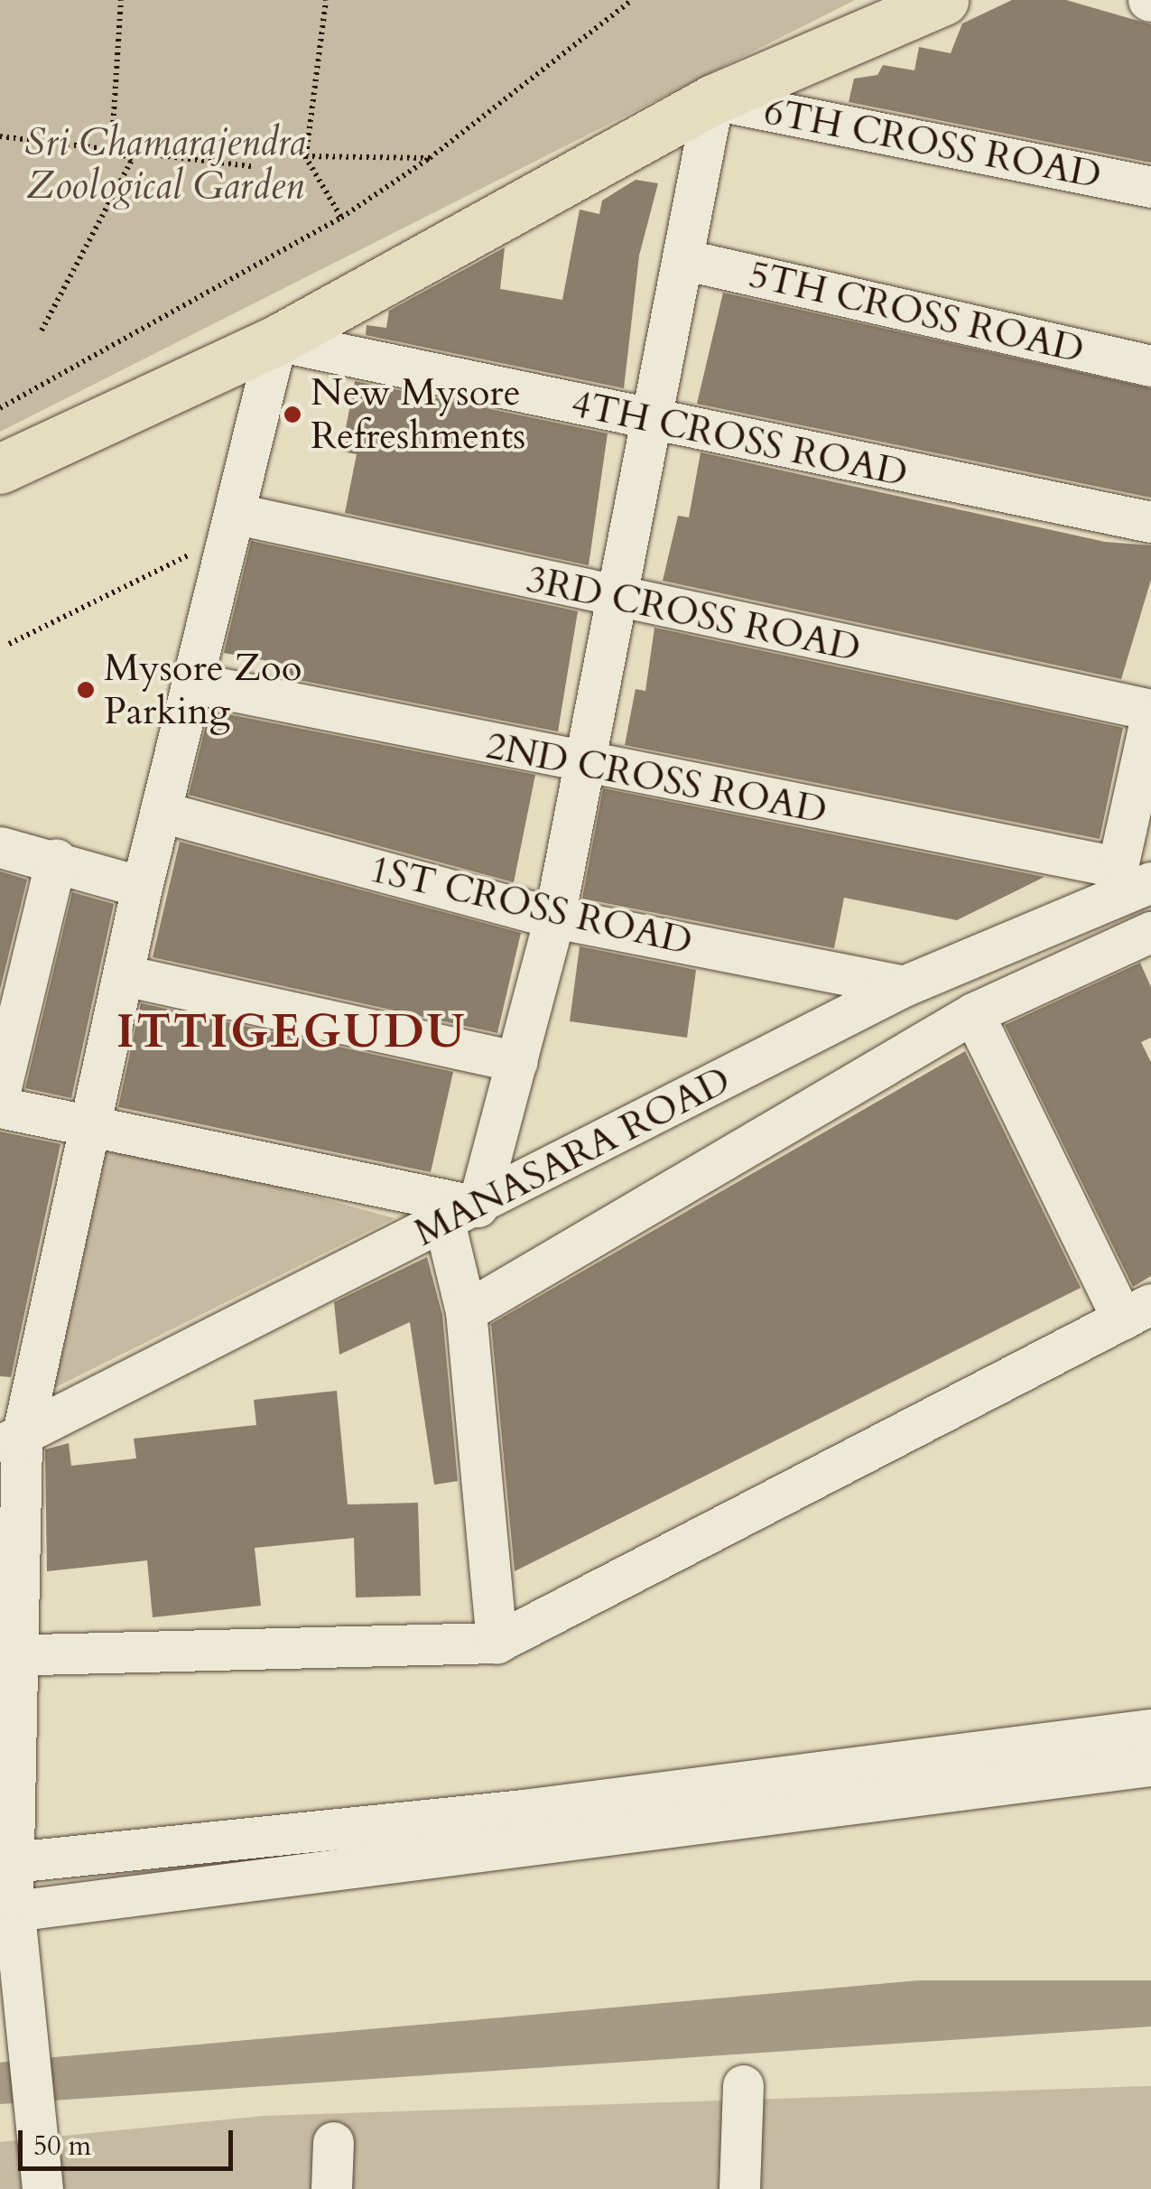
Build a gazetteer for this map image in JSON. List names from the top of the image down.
{
  "streets": {
    "street": [
      "6TH CROSS ROAD",
      "5TH CROSS ROAD",
      "4TH CROSS ROAD",
      "3RD CROSS ROAD",
      "2ND CROSS ROAD",
      "1ST CROSS ROAD",
      "MANASARA ROAD"
    ]
  },
  "crossings": [
    ["2ND CROSS ROAD", "MANASARA ROAD"],
    ["1ST CROSS ROAD", "MANASARA ROAD"]
  ],
  "districts": ["ITTIGEGUDU"],
  "parks": ["Sri Chamarajendra Zoological Garden"],
  "places": ["New Mysore Refreshments", "Mysore Zoo Parking"],
  "scale_bar": "50 m"
}
